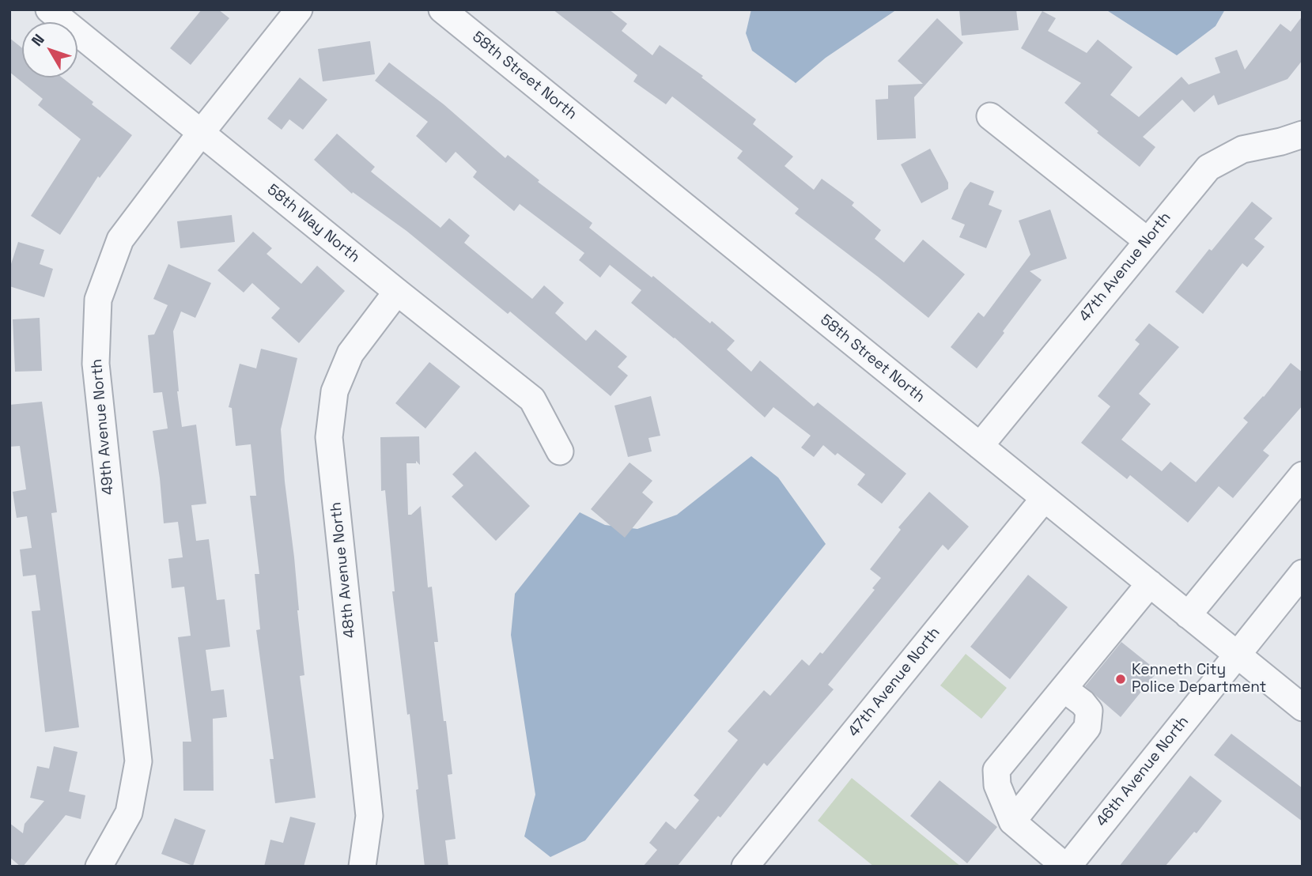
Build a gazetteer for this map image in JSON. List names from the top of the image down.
{
  "streets": {
    "street": [
      "58th Street North",
      "58th Way North",
      "47th Avenue North",
      "49th Avenue North",
      "48th Avenue North",
      "46th Avenue North"
    ]
  },
  "crossings": [
    ["58th Street North", "47th Avenue North"],
    ["58th Street North", "46th Avenue North"],
    ["58th Way North", "49th Avenue North"],
    ["58th Way North", "48th Avenue North"]
  ],
  "places": ["Kenneth City Police Department"],
  "north": "top left"
}
